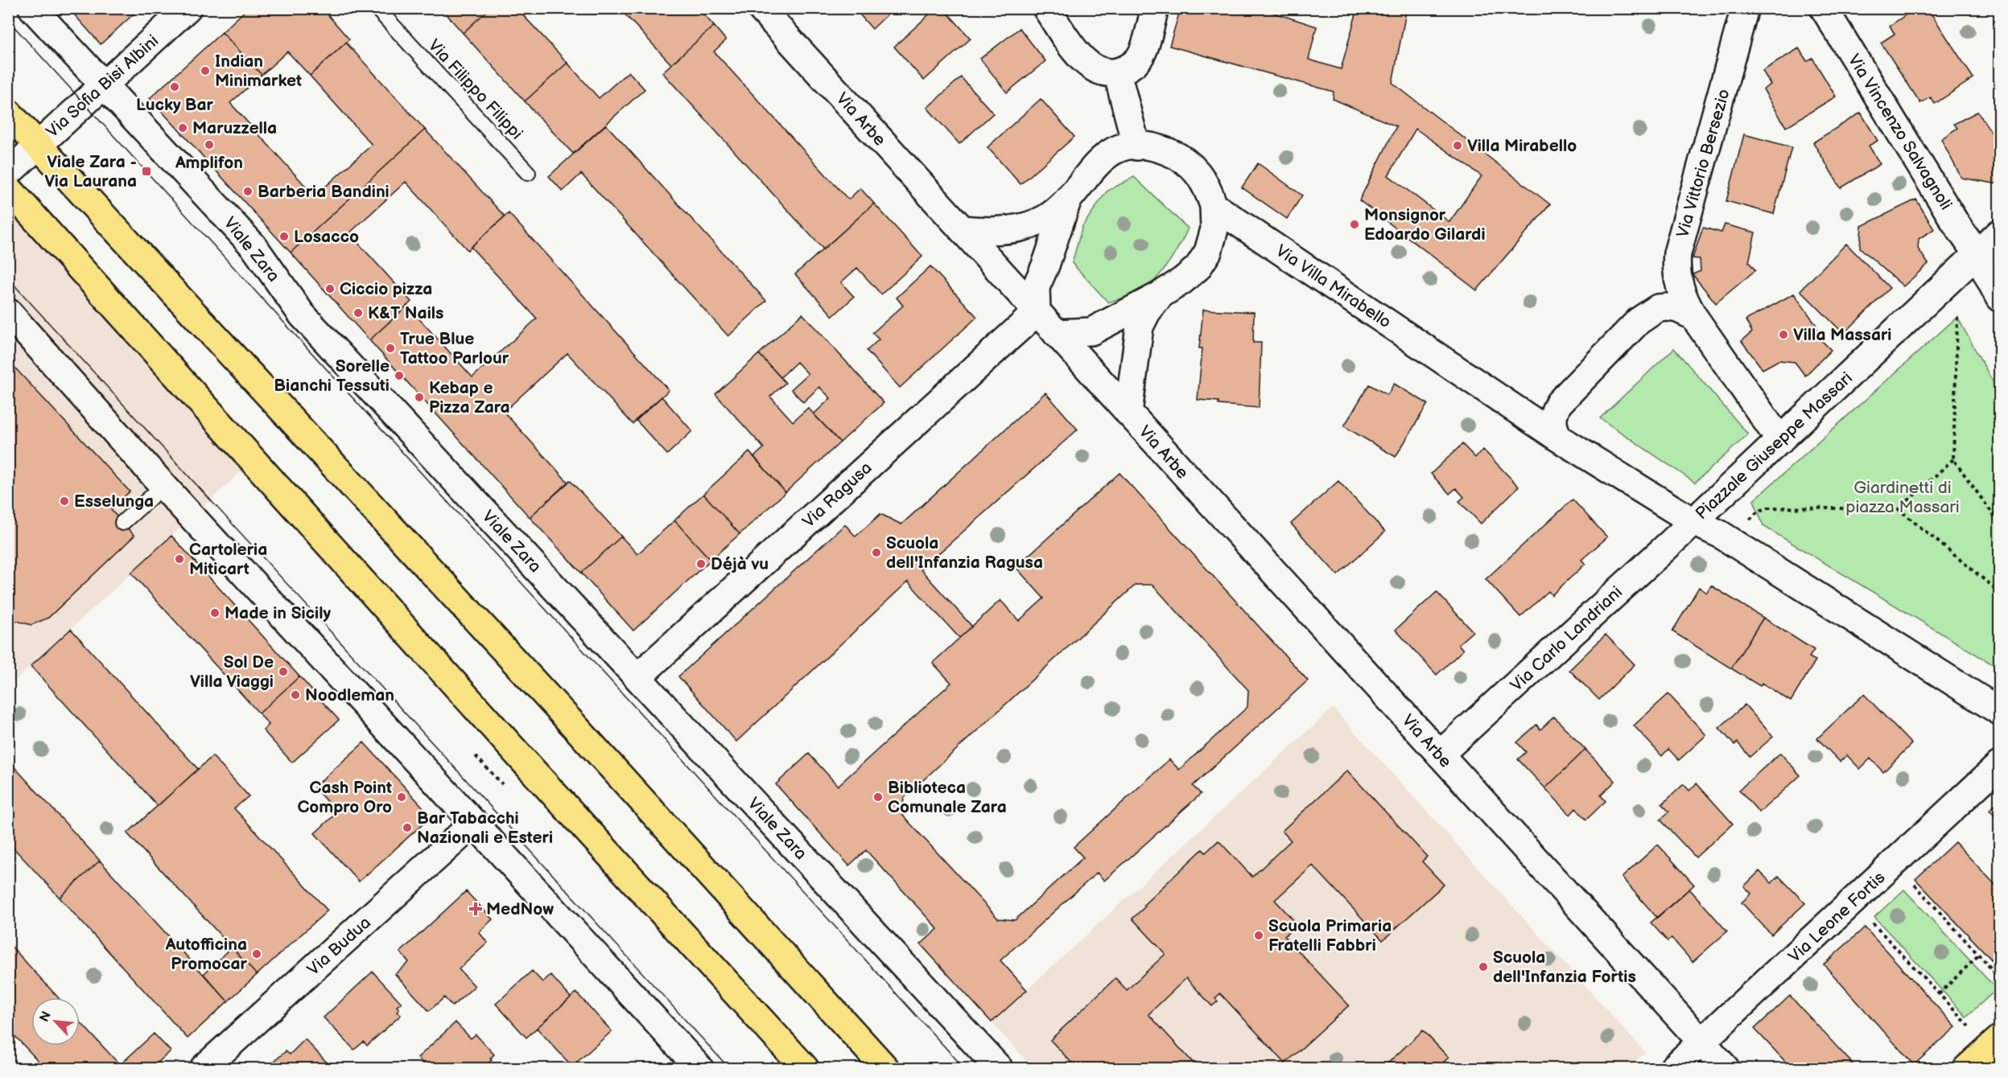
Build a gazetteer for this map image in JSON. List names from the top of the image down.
{
  "streets": {
    "street": [
      "Via Sofia Bisi Albini",
      "Via Arbe",
      "Via Vincenzo Salvagnoli",
      "Via Vittorio Bersezio",
      "Viale Zara",
      "Via Villa Mirabello",
      "Piazzale Giuseppe Massari",
      "Via Ragusa",
      "Via Carlo Landriani",
      "Via Leone Fortis",
      "Via Budua"
    ],
    "lane": ["Via Filippo Filippi"]
  },
  "crossings": [
    ["Via Sofia Bisi Albini", "Viale Zara"],
    ["Via Arbe", "Via Villa Mirabello"],
    ["Via Arbe", "Via Ragusa"],
    ["Via Arbe", "Via Carlo Landriani"],
    ["Via Arbe", "Via Leone Fortis"],
    ["Via Vincenzo Salvagnoli", "Piazzale Giuseppe Massari"],
    ["Via Vittorio Bersezio", "Piazzale Giuseppe Massari"],
    ["Viale Zara", "Via Ragusa"],
    ["Via Villa Mirabello", "Piazzale Giuseppe Massari"],
    ["Via Villa Mirabello", "Via Carlo Landriani"],
    ["Piazzale Giuseppe Massari", "Via Carlo Landriani"]
  ],
  "parks": ["Giardinetti di piazza Massari"],
  "places": {
    "other": [
      "Indian Minimarket",
      "Lucky Bar",
      "Maruzzella",
      "Amplifon",
      "Villa Mirabello",
      "Barberia Bandini",
      "Monsignor Edoardo Gilardi",
      "Losacco",
      "Ciccio pizza",
      "K&T Nails",
      "Villa Massari",
      "True Blue Tattoo Parlour",
      "Sorelle Bianchi Tessuti",
      "Kebap e Pizza Zara",
      "Esselunga",
      "Scuola dell'Infanzia Ragusa",
      "Cartoleria Miticart",
      "Déjà vu",
      "Made in Sicily",
      "Sol De Villa Viaggi",
      "Noodleman",
      "Cash Point Compro Oro",
      "Biblioteca Comunale Zara",
      "Bar Tabacchi Nazionali e Esteri",
      "Scuola Primaria Fratelli Fabbri",
      "Autofficina Promocar",
      "Scuola dell'Infanzia Fortis"
    ],
    "transit": ["Viale Zara - Via Laurana"],
    "health": ["MedNow"]
  },
  "north": "top left"
}
